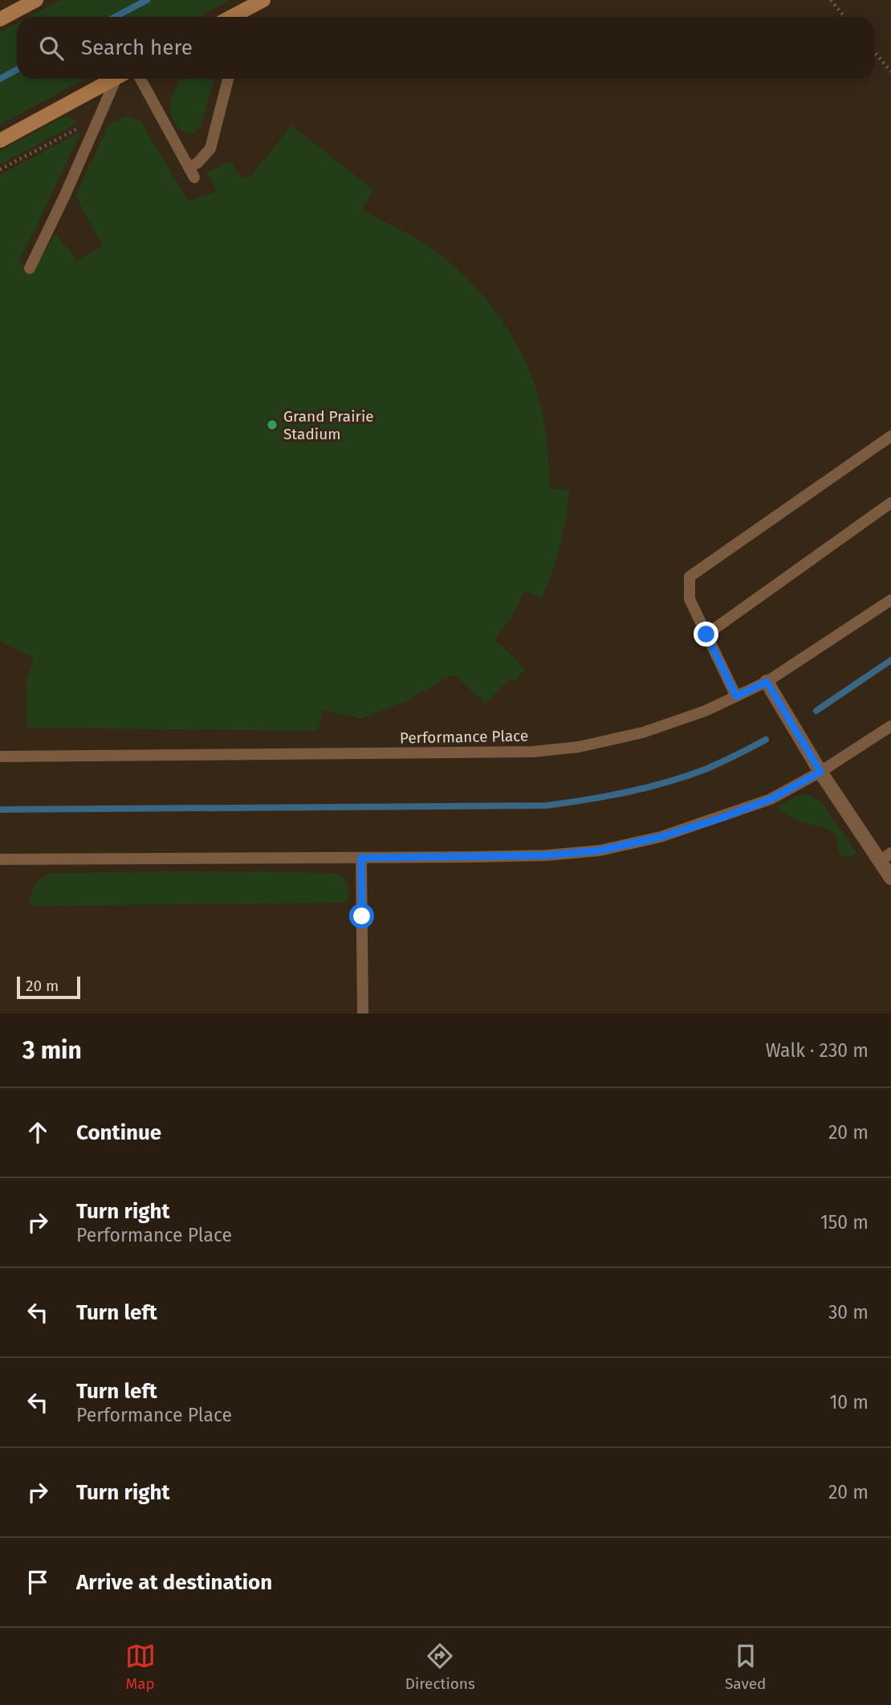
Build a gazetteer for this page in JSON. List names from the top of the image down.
{
  "streets": {
    "lane": ["Performance Place"]
  },
  "places": ["Grand Prairie Stadium"],
  "scale_bar": "20 m",
  "page": {
    "search": "Search here",
    "scale": "20 m",
    "heading": ["3 min", "Walk · 230 m"],
    "list": [
      ["Continue", "20 m"],
      ["Turn right", "Performance Place", "150 m"],
      ["Turn left", "30 m"],
      ["Turn left", "Performance Place", "10 m"],
      ["Turn right", "20 m"],
      "Arrive at destination"
    ],
    "nav": ["Map", "Directions", "Saved"]
  }
}
